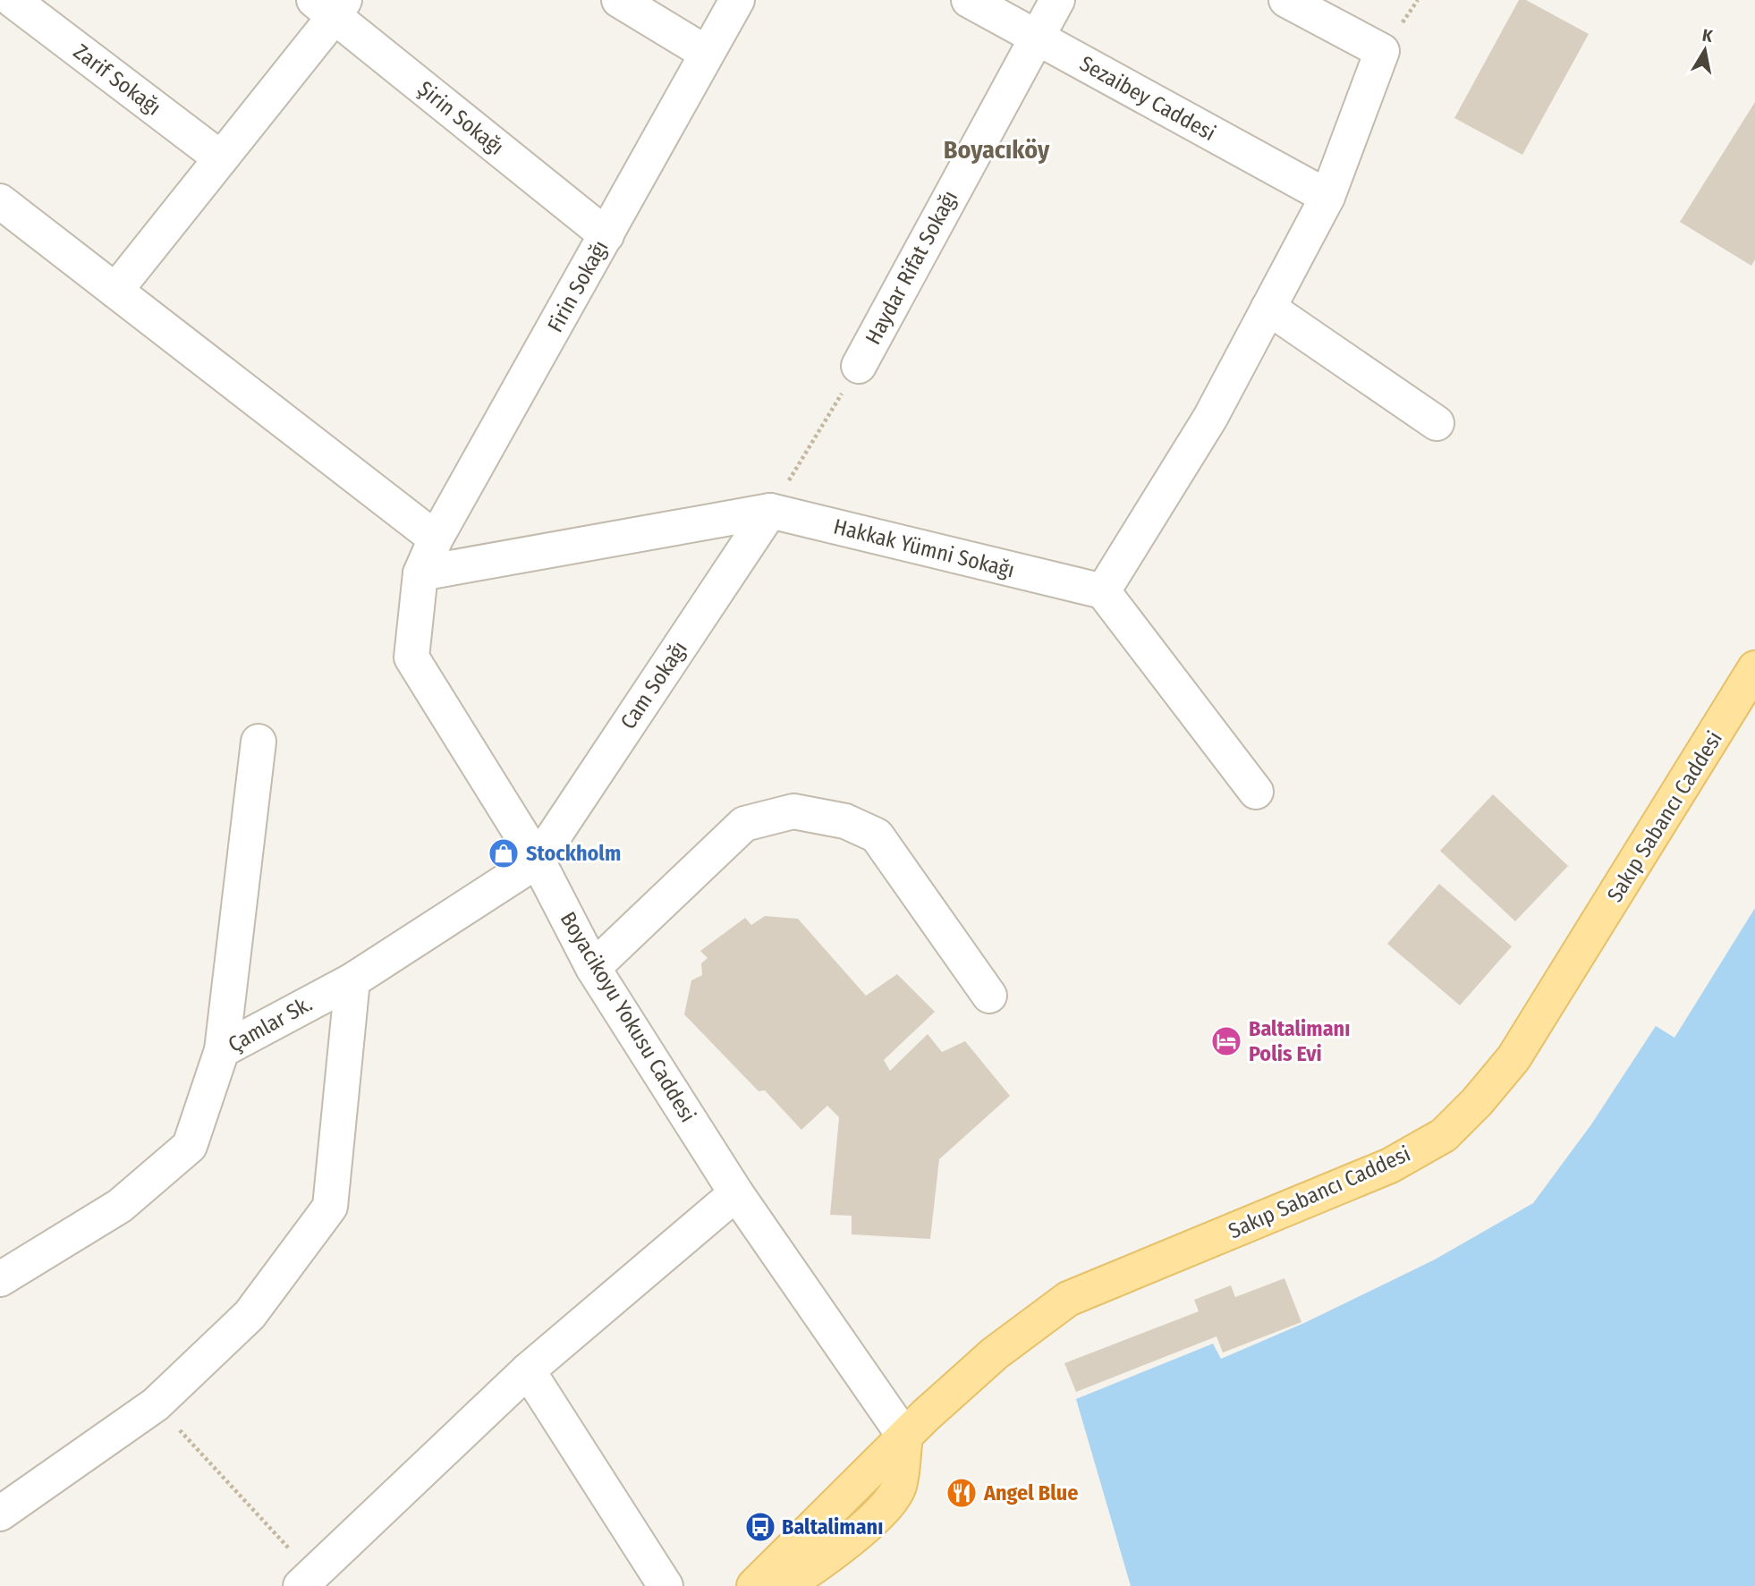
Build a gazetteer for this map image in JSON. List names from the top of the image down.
{
  "streets": {
    "main road": ["Sakıp Sabancı Caddesi"],
    "street": [
      "Zarif Sokağı",
      "Sezaibey Caddesi",
      "Şirin Sokağı",
      "Haydar Rifat Sokağı",
      "Firin Sokağı",
      "Hakkak Yümni Sokağı",
      "Cam Sokağı",
      "Boyacikoyu Yokusu Caddesi",
      "Çamlar Sk."
    ]
  },
  "crossings": [
    ["Sezaibey Caddesi", "Haydar Rifat Sokağı"],
    ["Şirin Sokağı", "Firin Sokağı"],
    ["Firin Sokağı", "Hakkak Yümni Sokağı"],
    ["Firin Sokağı", "Boyacikoyu Yokusu Caddesi"],
    ["Hakkak Yümni Sokağı", "Cam Sokağı"],
    ["Hakkak Yümni Sokağı", "Boyacikoyu Yokusu Caddesi"],
    ["Cam Sokağı", "Boyacikoyu Yokusu Caddesi"],
    ["Cam Sokağı", "Çamlar Sk."],
    ["Sakıp Sabancı Caddesi", "Boyacikoyu Yokusu Caddesi"],
    ["Boyacikoyu Yokusu Caddesi", "Çamlar Sk."]
  ],
  "districts": ["Boyacıköy"],
  "places": {
    "shop": ["Stockholm"],
    "hotel": ["Baltalimanı Polis Evi"],
    "restaurant": ["Angel Blue"],
    "bus stop": ["Baltalimanı"]
  },
  "north": "top"
}
